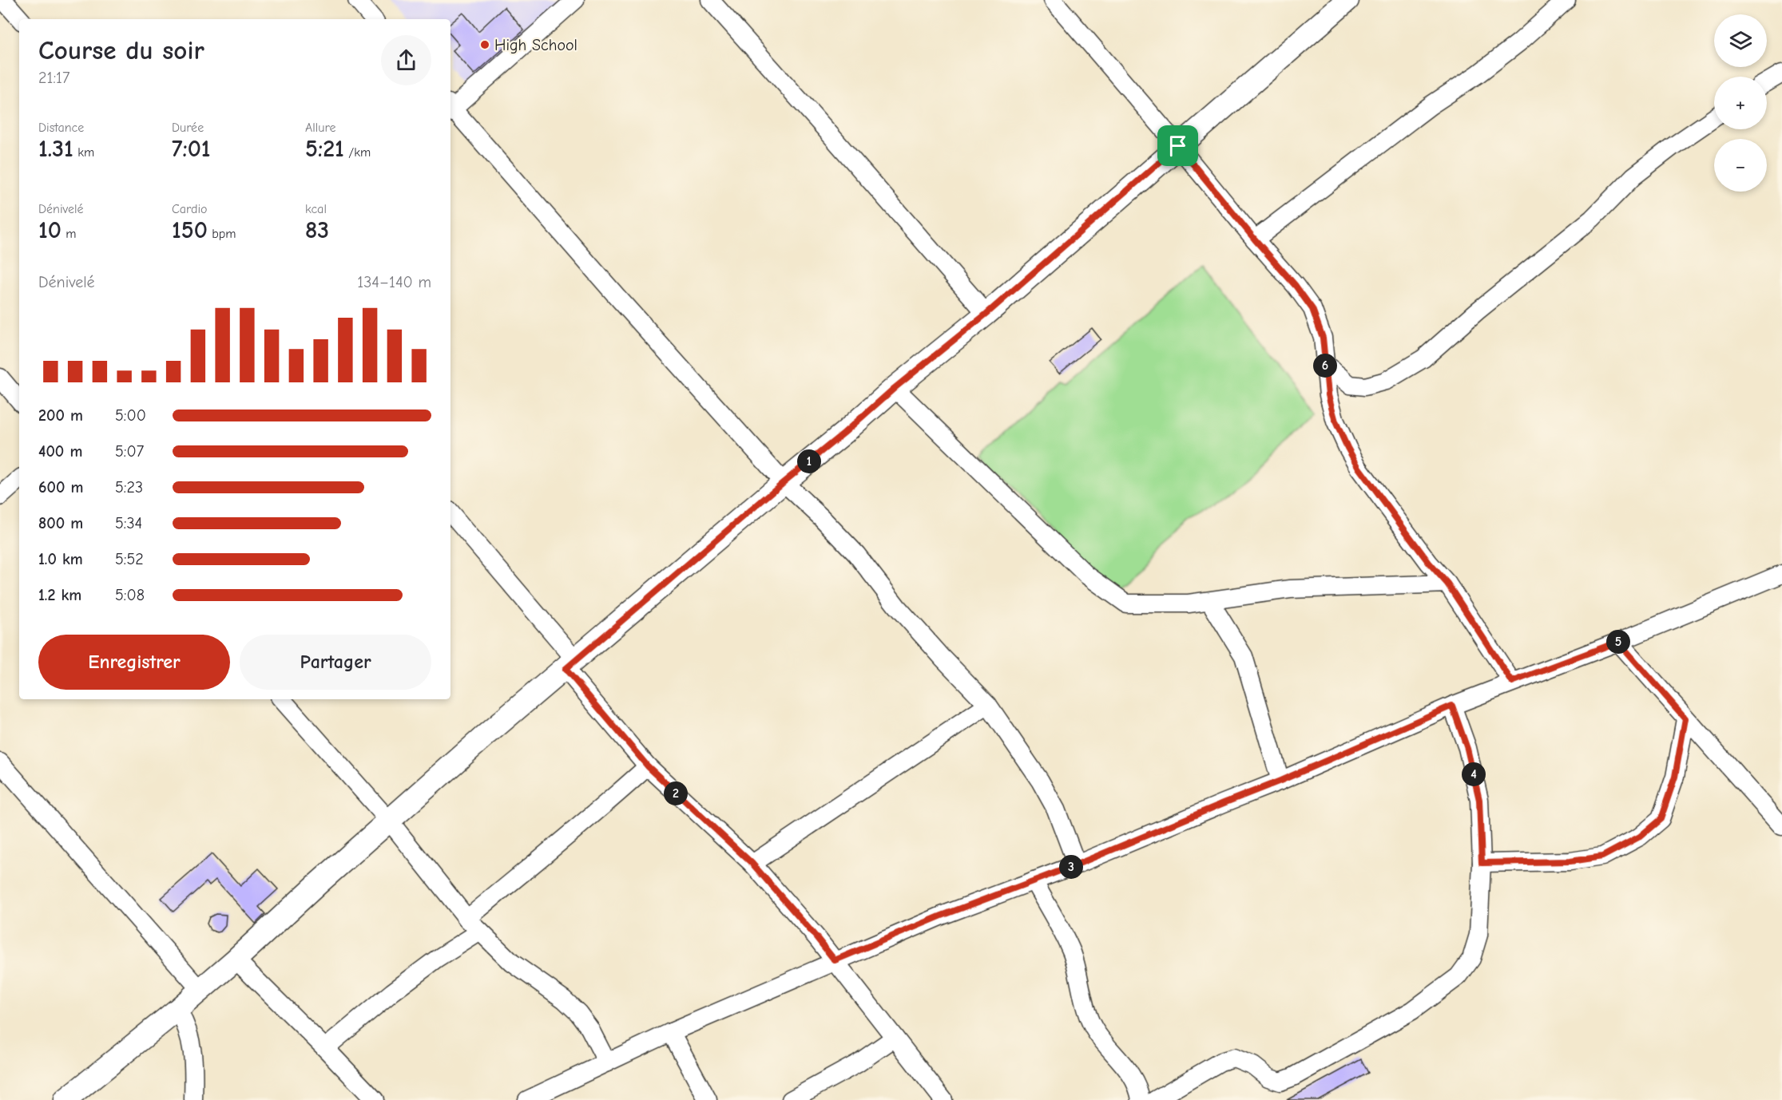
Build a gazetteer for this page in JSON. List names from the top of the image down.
{
  "places": ["High School"],
  "page": {
    "map_buttons": ["+", "−"],
    "heading": ["Course du soir", "21:17"],
    "stats": [
      ["Distance", "1.31 km"],
      ["Durée", "7:01"],
      ["Allure", "5:21 /km"],
      ["Dénivelé", "10 m"],
      ["Cardio", "150 bpm"],
      ["kcal", "83"]
    ],
    "chart": ["Dénivelé", "134–140 m"],
    "pins": [
      "6",
      "1",
      "5",
      "4",
      "2",
      "3"
    ],
    "list": [
      {
        "name": "200 m",
        "note": "5:00"
      },
      {
        "name": "400 m",
        "note": "5:07"
      },
      {
        "name": "600 m",
        "note": "5:23"
      },
      {
        "name": "800 m",
        "note": "5:34"
      },
      {
        "name": "1.0 km",
        "note": "5:52"
      },
      {
        "name": "1.2 km",
        "note": "5:08"
      }
    ],
    "buttons": ["Enregistrer", "Partager"]
  }
}
